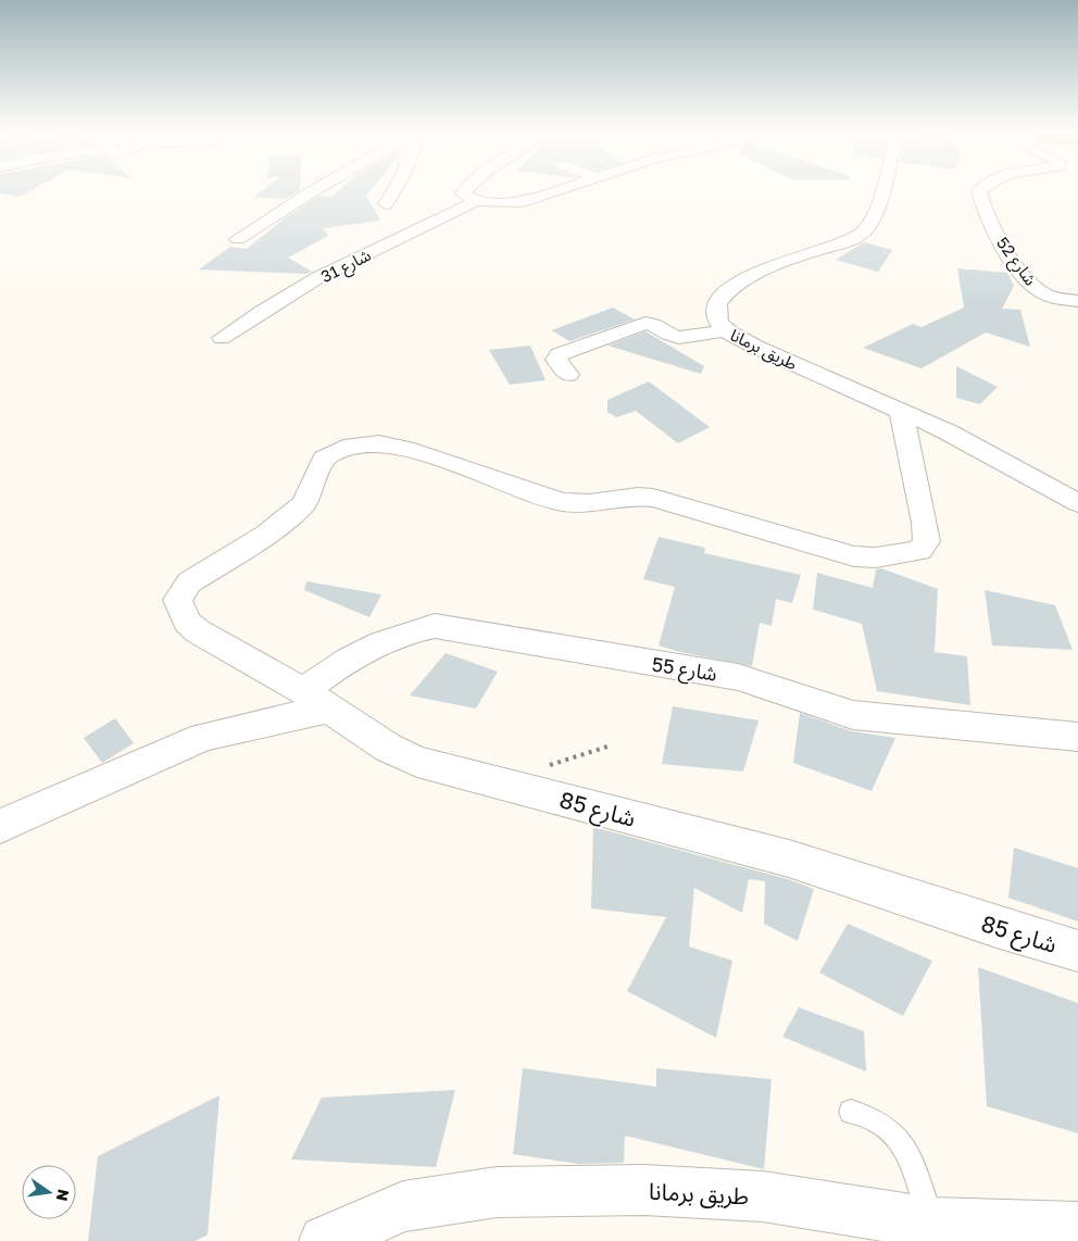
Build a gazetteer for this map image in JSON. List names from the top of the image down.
{
  "streets": {
    "street": [
      "شارع 52",
      "شارع 31",
      "طريق برمانا",
      "شارع 55",
      "شارع 85"
    ]
  },
  "crossings": [
    ["طريق برمانا", "شارع 85"],
    ["شارع 55", "شارع 85"]
  ],
  "north": "right"
}
